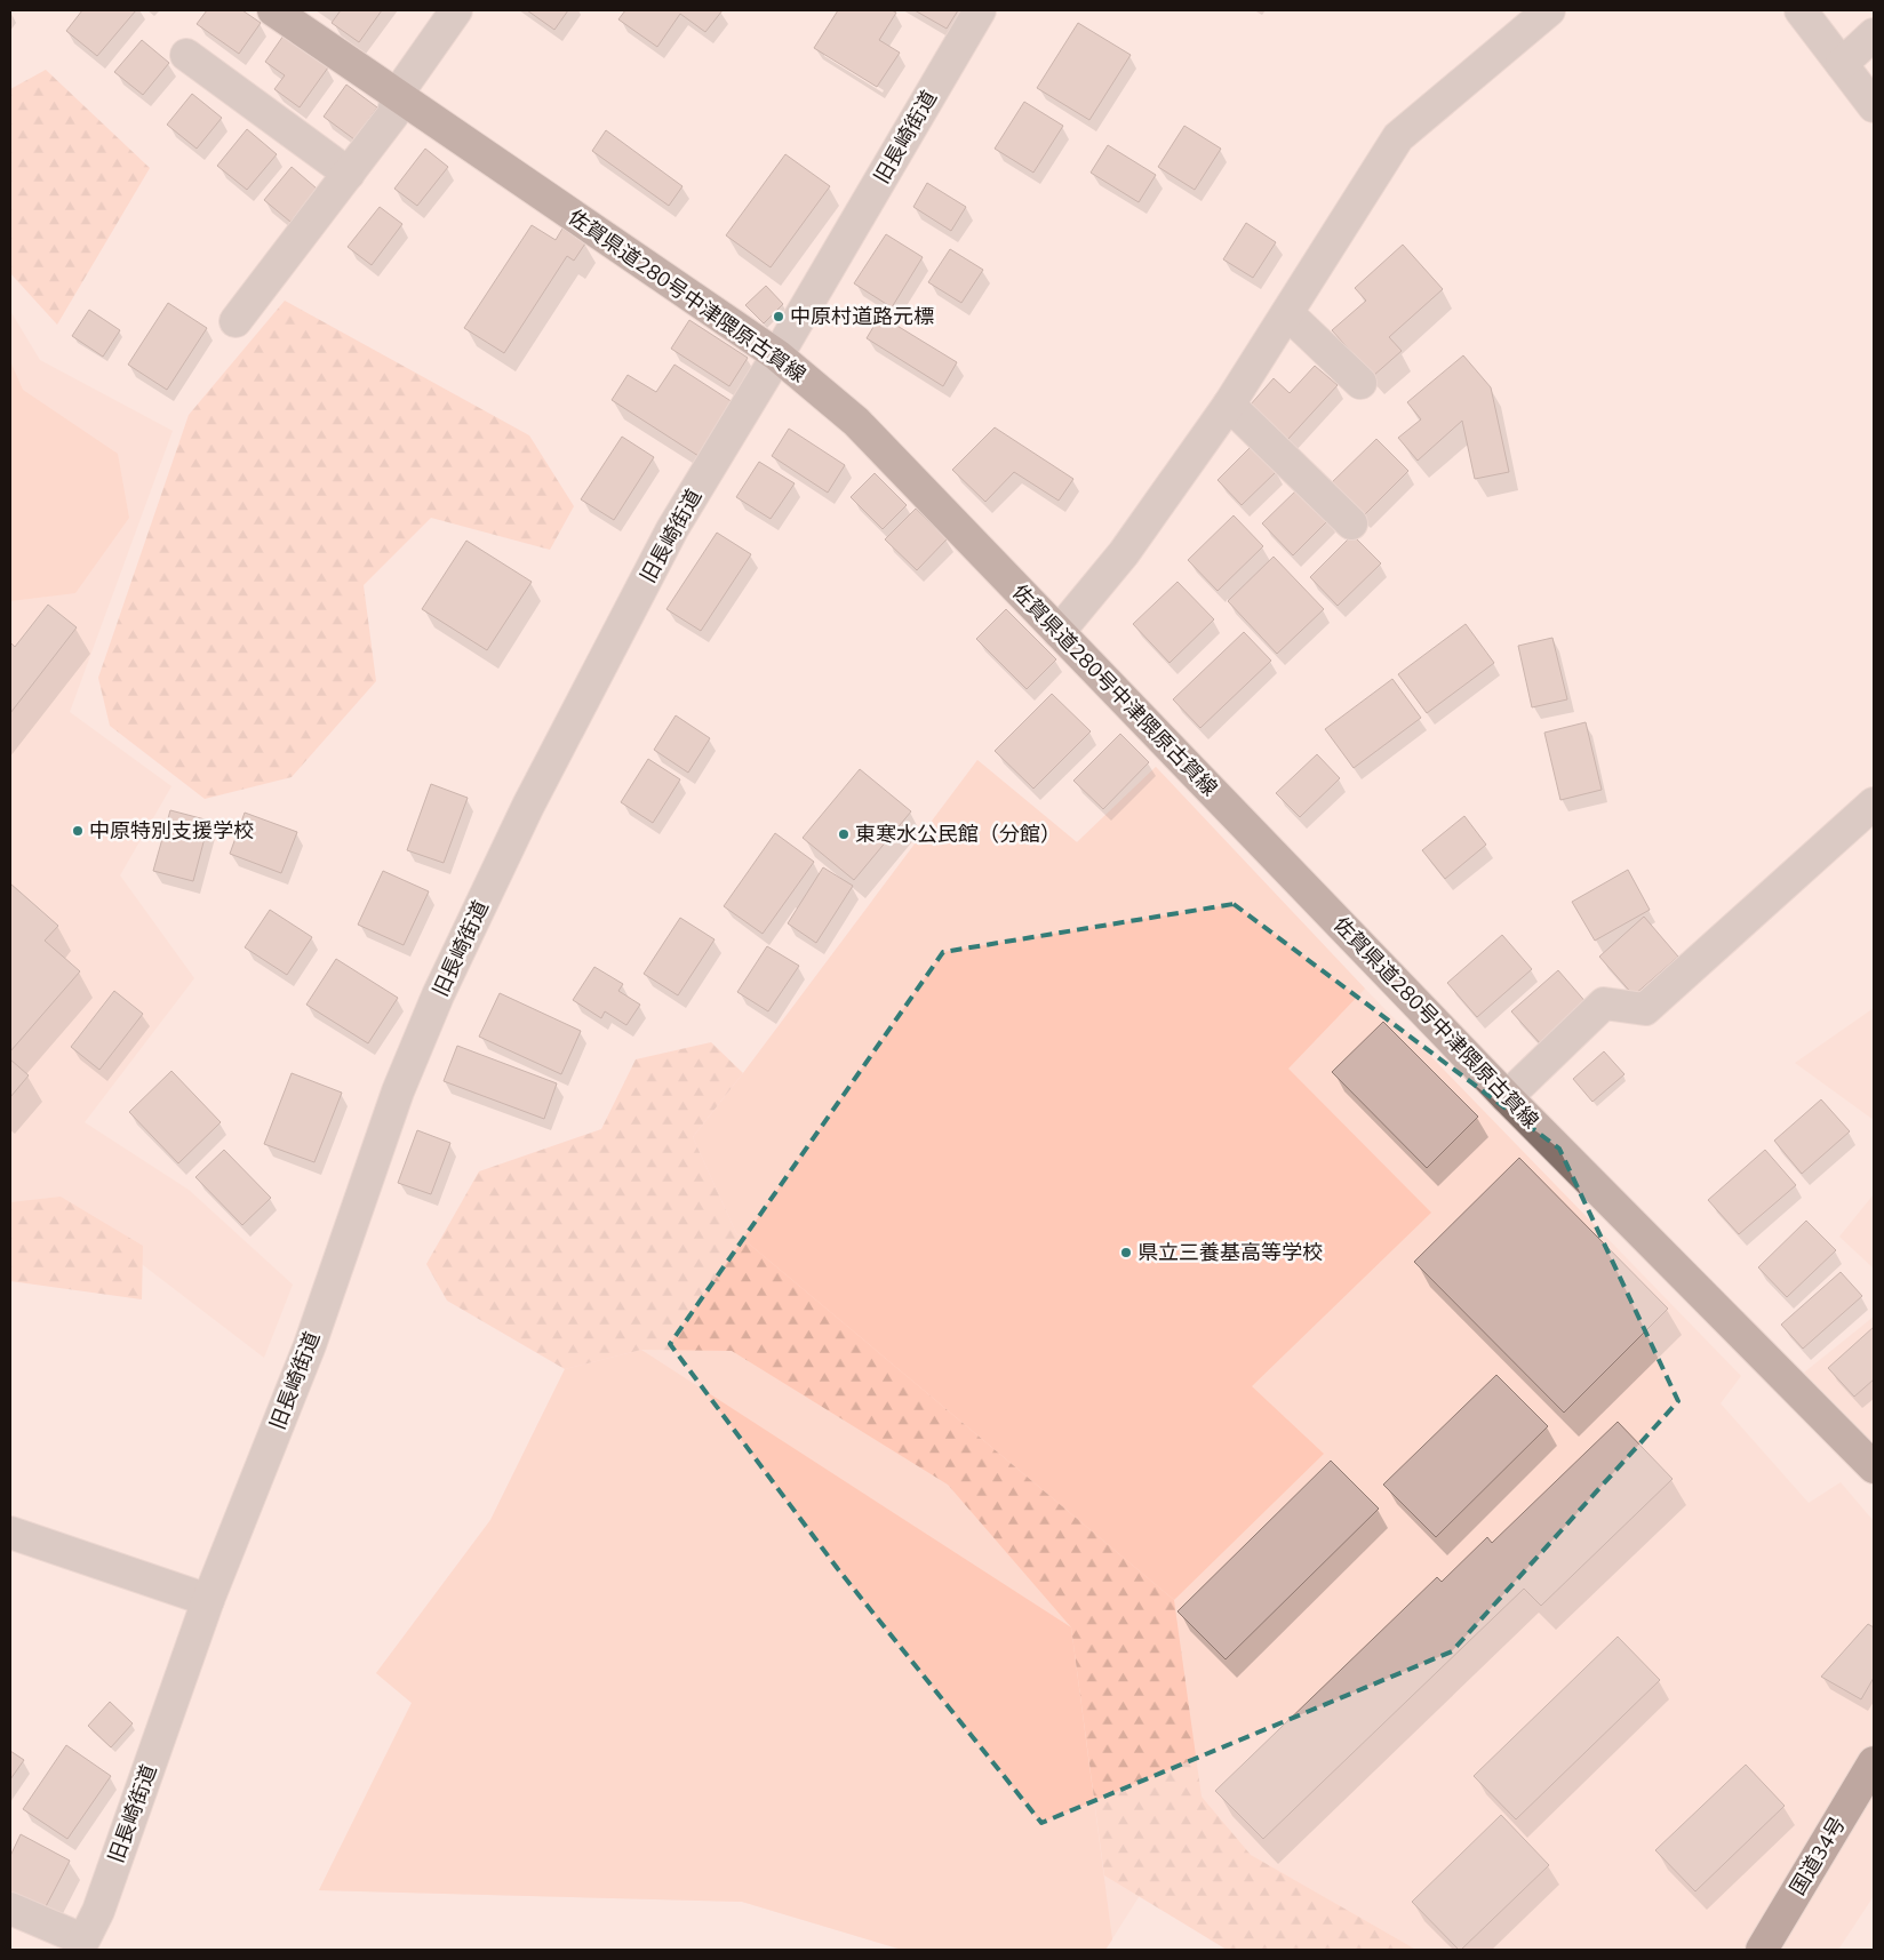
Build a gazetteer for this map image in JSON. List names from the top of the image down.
{
  "streets": {
    "highway": ["国道34号"],
    "main road": ["佐賀県道280号中津隈原古賀線"],
    "street": ["旧長崎街道"]
  },
  "crossings": [
    ["旧長崎街道", "佐賀県道280号中津隈原古賀線"]
  ],
  "places": [
    "中原村道路元標",
    "中原特別支援学校",
    "東寒水公民館（分館）",
    "県立三養基高等学校"
  ]
}
